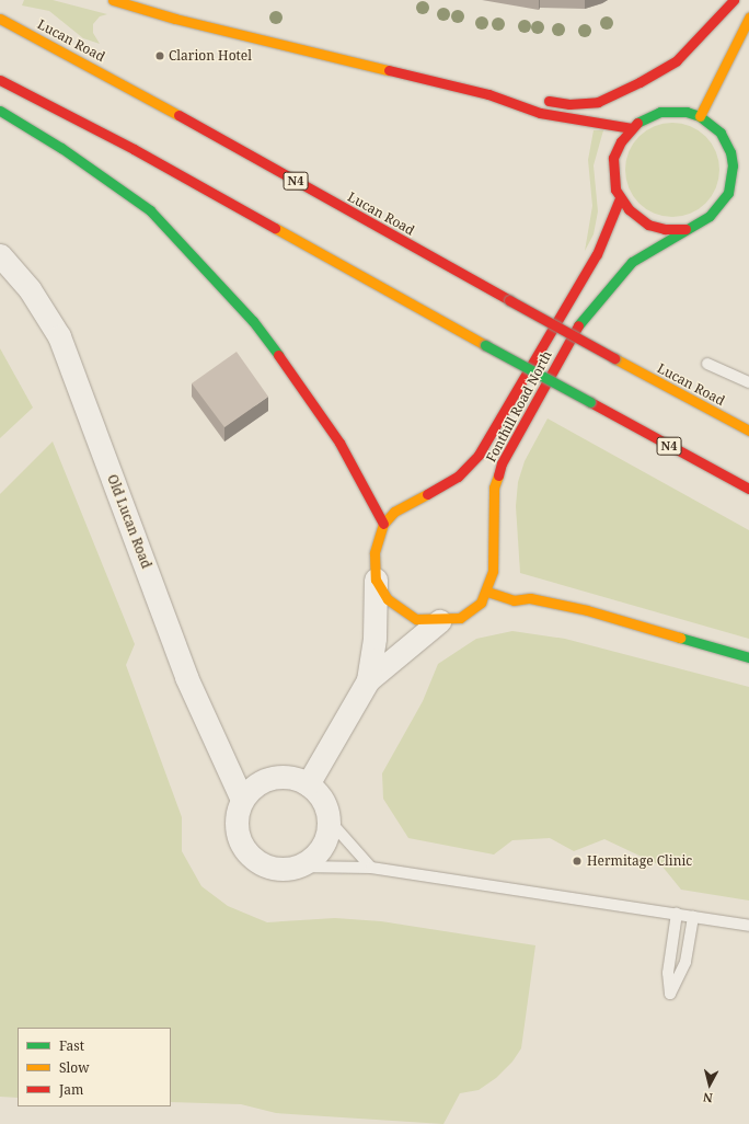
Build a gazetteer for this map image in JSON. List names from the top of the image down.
{
  "streets": {
    "main road": ["Lucan Road", "N4", "Fonthill Road North"],
    "street": ["Old Lucan Road"]
  },
  "places": ["Clarion Hotel", "Hermitage Clinic"],
  "legend": ["Fast", "Slow", "Jam"],
  "north": "bottom"
}
